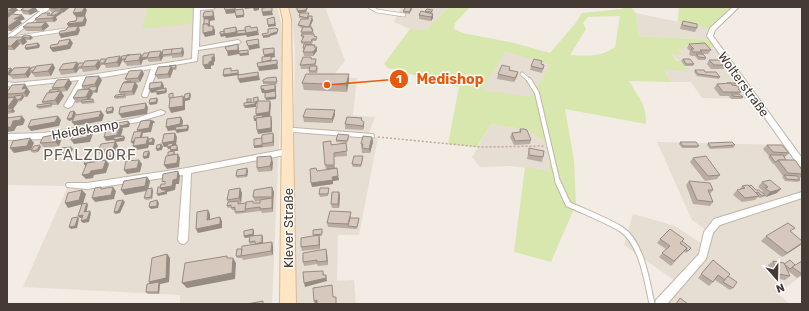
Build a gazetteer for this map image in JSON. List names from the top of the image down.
{
  "streets": {
    "street": ["Wolterstraße", "Heidekamp", "Klever Straße"]
  },
  "districts": ["PFALZDORF"],
  "places": ["Medishop"],
  "north": "bottom"
}
